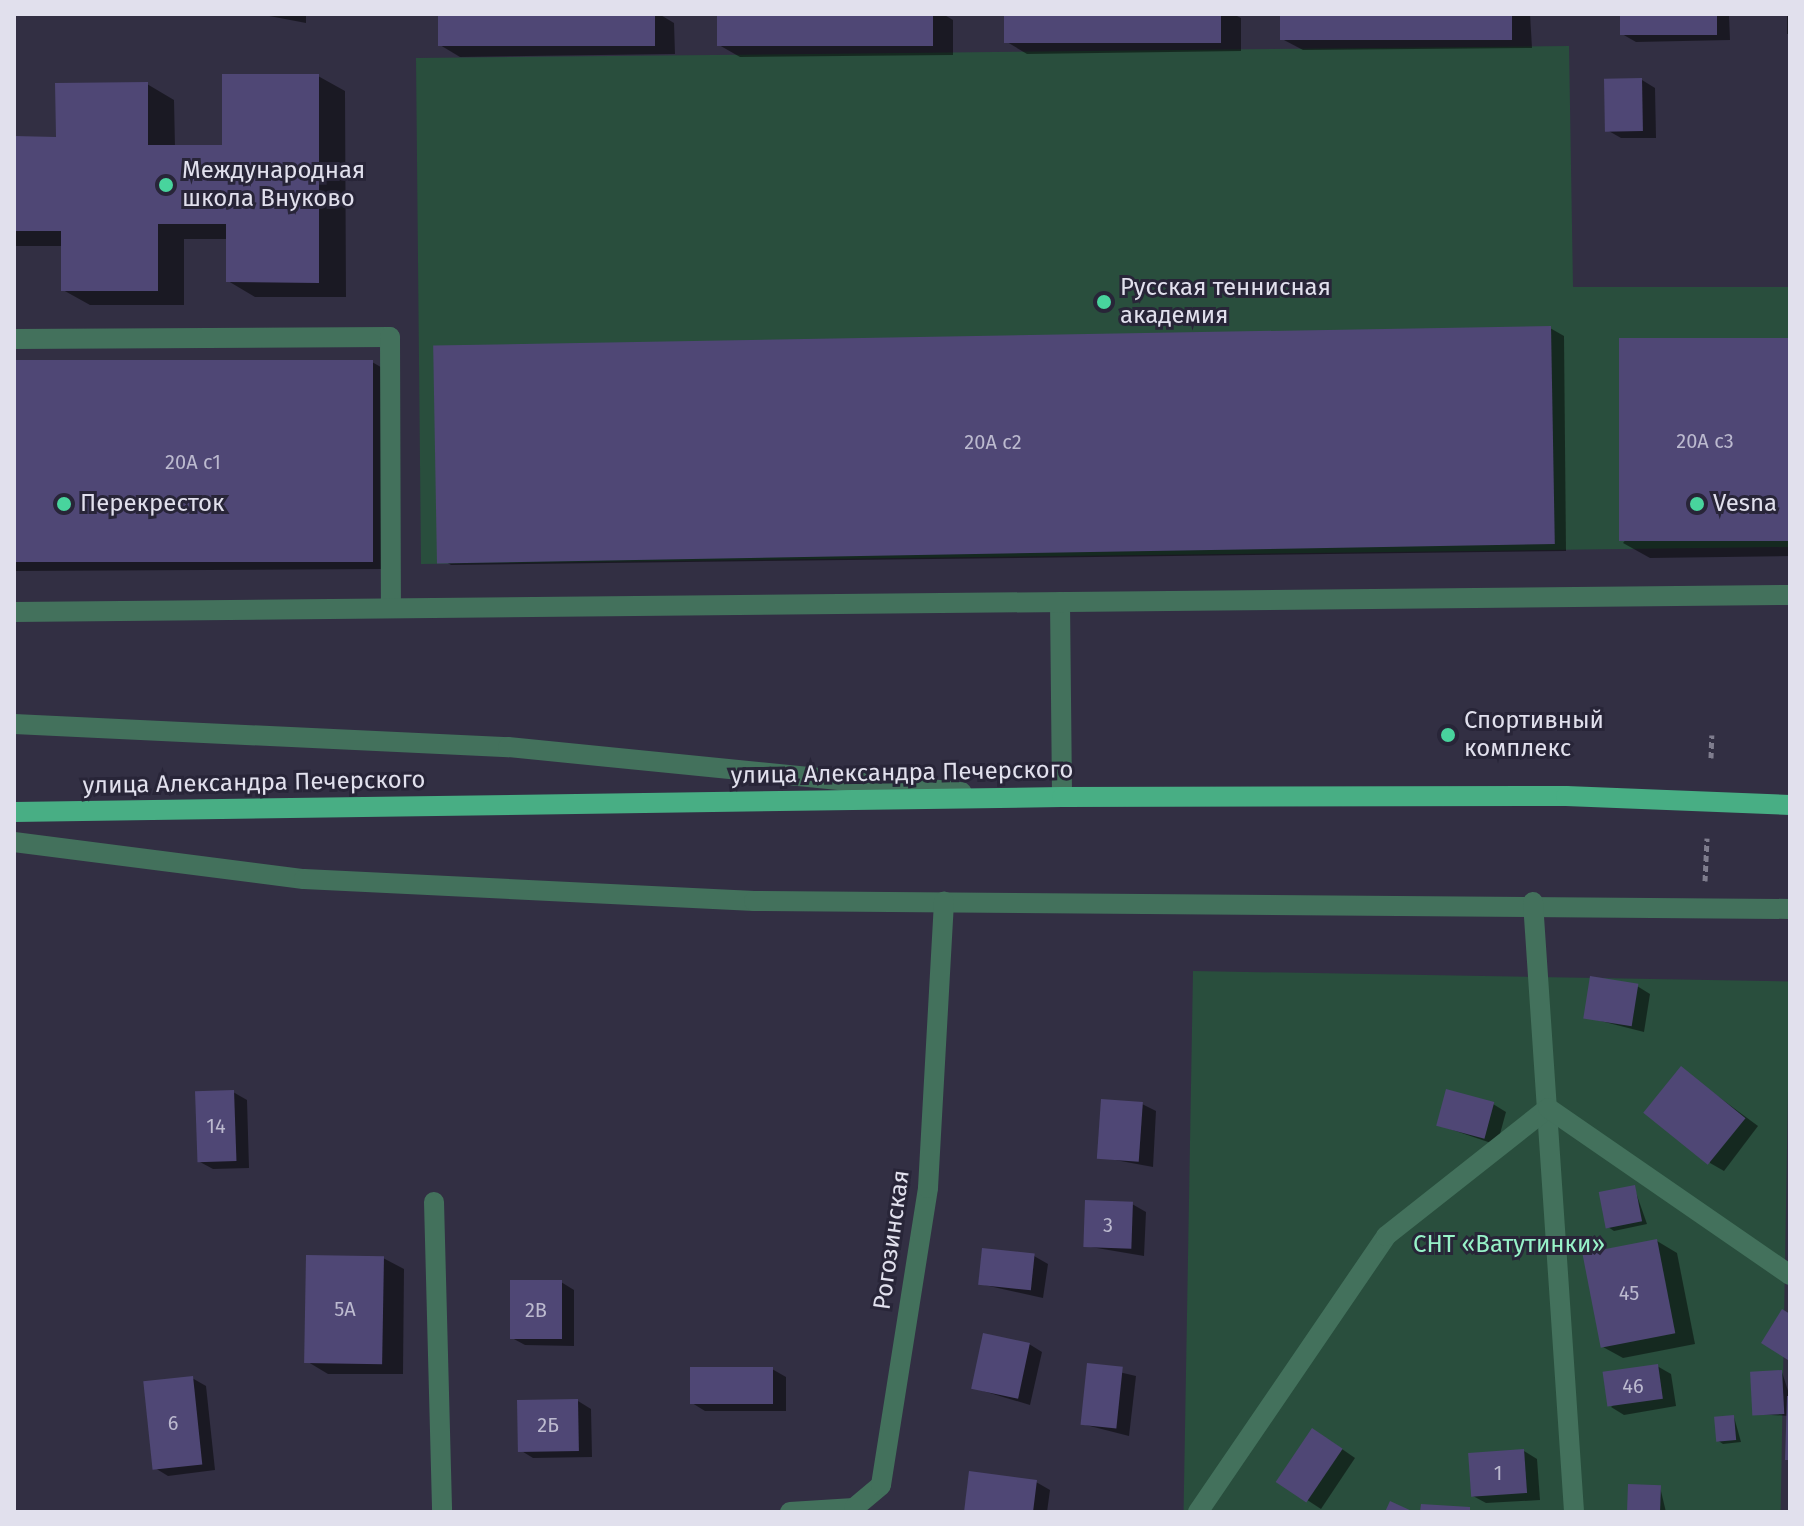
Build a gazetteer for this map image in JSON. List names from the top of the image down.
{
  "streets": {
    "main road": ["улица Александра Печерского"],
    "street": ["Рогозинская"]
  },
  "parks": ["СНТ «Ватутинки»"],
  "places": [
    "Международная школа Внуково",
    "Русская теннисная академия",
    "Перекресток",
    "Vesna",
    "Спортивный комплекс"
  ],
  "house_numbers": [
    "20А с3",
    "20А с2",
    "20А с1",
    "14",
    "3",
    "45",
    "5А",
    "2В",
    "46",
    "6",
    "2Б",
    "1"
  ]
}
